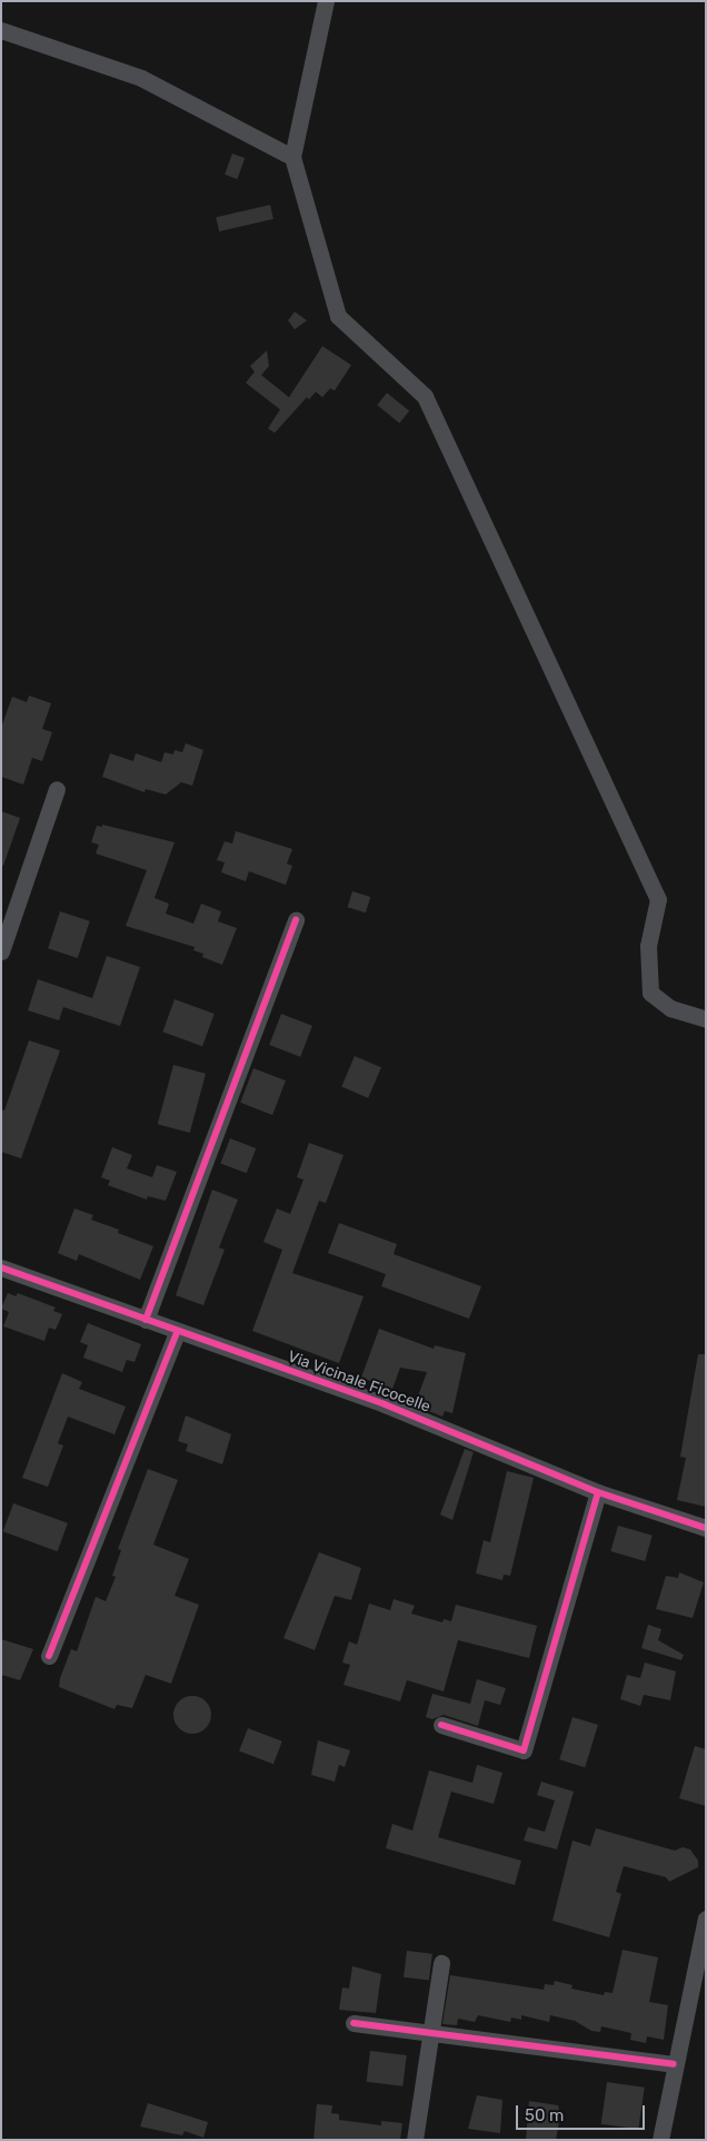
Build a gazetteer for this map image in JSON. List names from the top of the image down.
{
  "streets": {
    "street": ["Via Vicinale Ficocelle"]
  },
  "scale_bar": "50 m"
}
